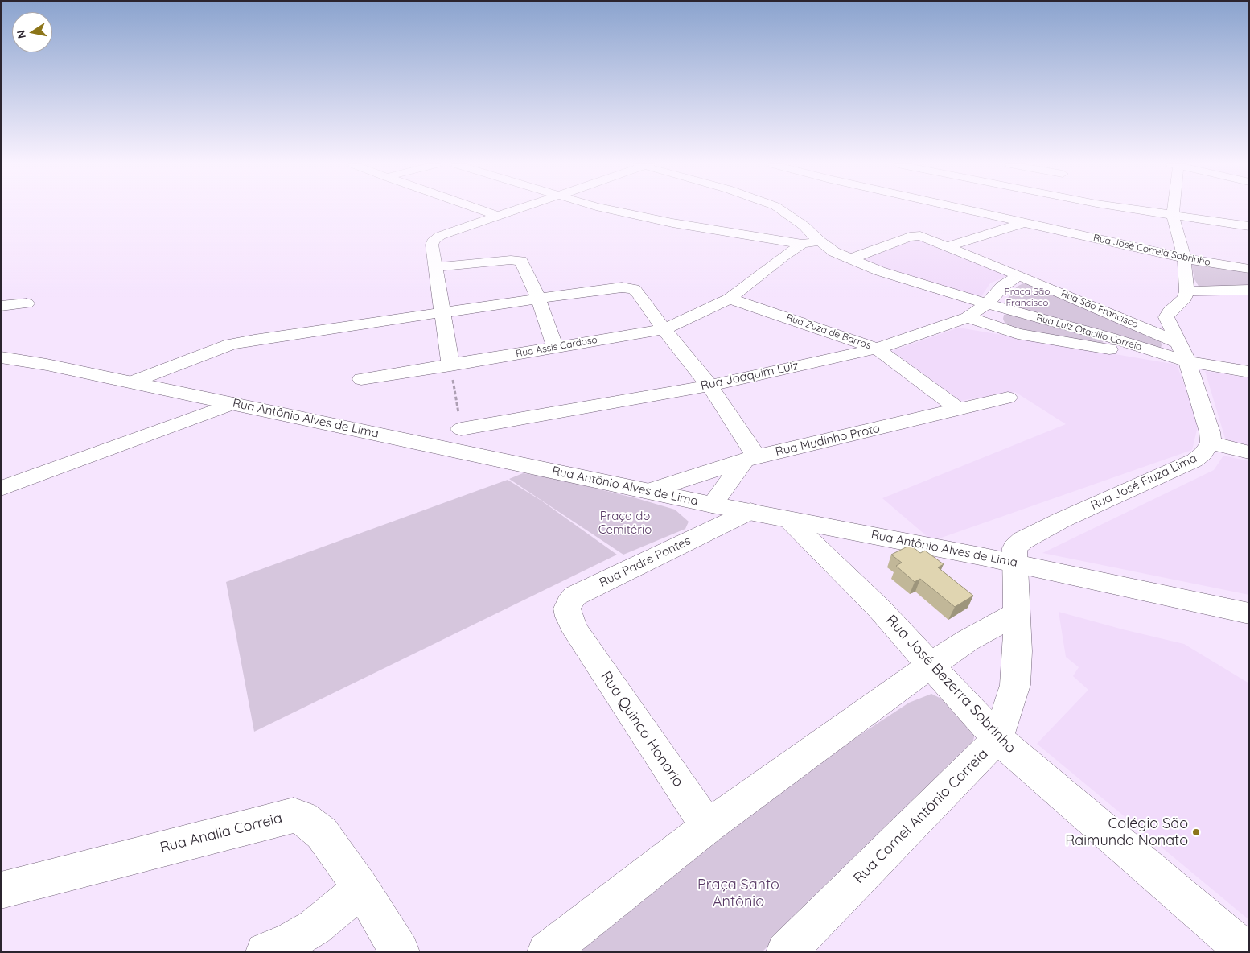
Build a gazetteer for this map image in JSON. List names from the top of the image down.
{
  "streets": {
    "street": [
      "Rua José Correia Sobrinho",
      "Rua São Francisco",
      "Rua Zuza de Barros",
      "Rua Luiz Otacílio Correia",
      "Rua Assis Cardoso",
      "Rua Joaquim Luiz",
      "Rua Antônio Alves de Lima",
      "Rua Mudinho Proto",
      "Rua José Fiuza Lima",
      "Rua Padre Pontes",
      "Rua José Bezerra Sobrinho",
      "Rua Quinco Honório",
      "Rua Cornel Antônio Correia",
      "Rua Analia Correia"
    ]
  },
  "crossings": [
    ["Rua São Francisco", "Rua Luiz Otacílio Correia"],
    ["Rua São Francisco", "Rua Joaquim Luiz"],
    ["Rua Zuza de Barros", "Rua Assis Cardoso"],
    ["Rua Zuza de Barros", "Rua Joaquim Luiz"],
    ["Rua Zuza de Barros", "Rua Mudinho Proto"],
    ["Rua Luiz Otacílio Correia", "Rua Joaquim Luiz"],
    ["Rua Antônio Alves de Lima", "Rua Mudinho Proto"],
    ["Rua Antônio Alves de Lima", "Rua José Fiuza Lima"],
    ["Rua Antônio Alves de Lima", "Rua Padre Pontes"],
    ["Rua Antônio Alves de Lima", "Rua José Bezerra Sobrinho"],
    ["Rua Antônio Alves de Lima", "Rua Cornel Antônio Correia"],
    ["Rua José Fiuza Lima", "Rua Cornel Antônio Correia"],
    ["Rua Padre Pontes", "Rua Quinco Honório"],
    ["Rua José Bezerra Sobrinho", "Rua Cornel Antônio Correia"]
  ],
  "parks": ["Praça São Francisco", "Praça do Cemitério", "Praça Santo Antônio"],
  "places": ["Colégio São Raimundo Nonato"],
  "north": "left"
}
